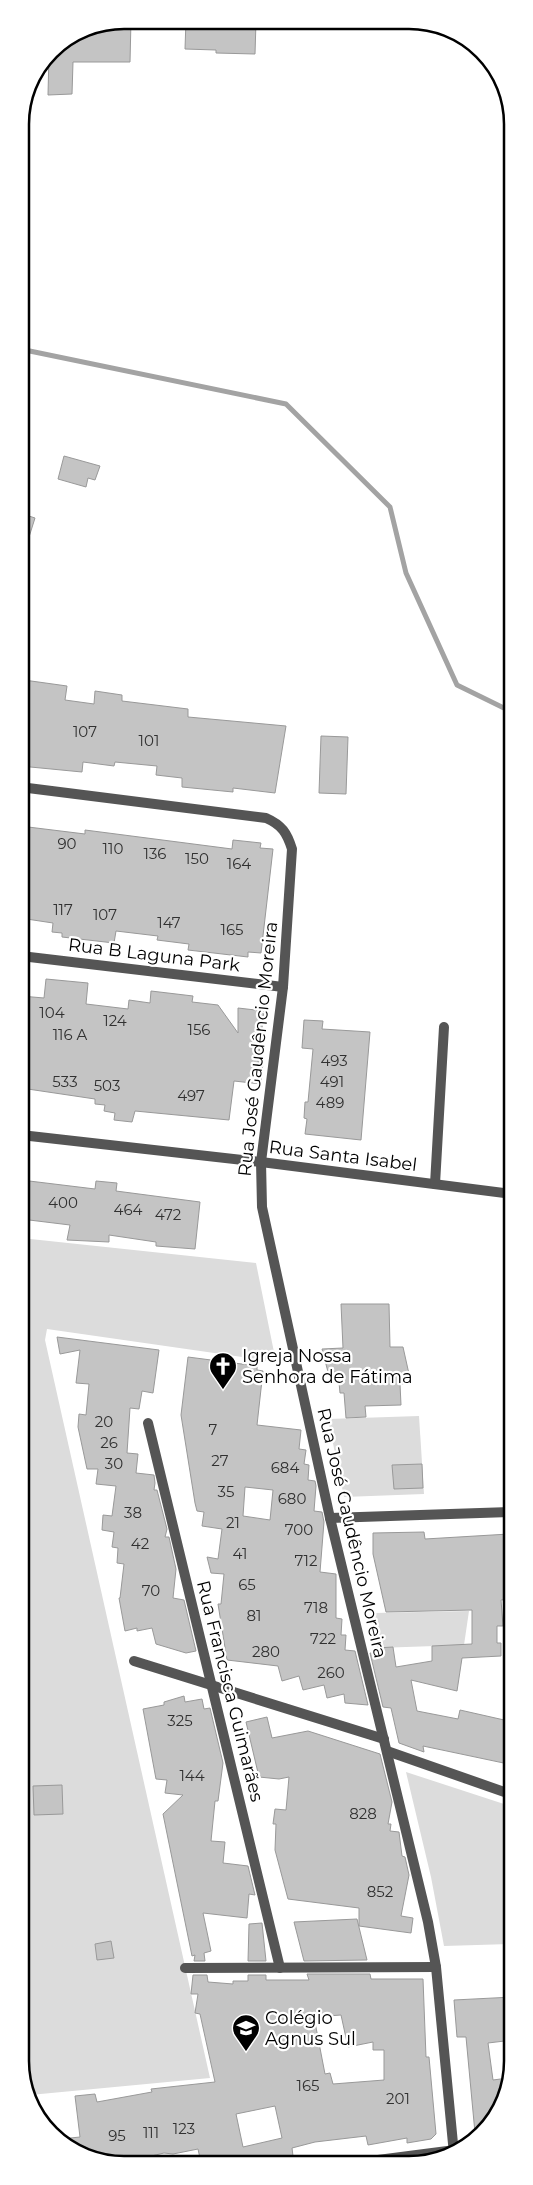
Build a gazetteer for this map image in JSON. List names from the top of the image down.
{
  "streets": {
    "street": [
      "Rua B Laguna Park",
      "Rua José Gaudêncio Moreira",
      "Rua Santa Isabel",
      "Rua Francisca Guimarães"
    ]
  },
  "crossings": [
    ["Rua B Laguna Park", "Rua José Gaudêncio Moreira"],
    ["Rua José Gaudêncio Moreira", "Rua Santa Isabel"]
  ],
  "places": {
    "church": ["Igreja Nossa Senhora de Fátima"],
    "school or university": ["Colégio Agnus Sul"]
  },
  "house_numbers": [
    "107",
    "101",
    "90",
    "110",
    "136",
    "150",
    "164",
    "117",
    "107",
    "147",
    "165",
    "104",
    "124",
    "156",
    "116 A",
    "493",
    "533",
    "491",
    "503",
    "497",
    "489",
    "400",
    "464",
    "472",
    "20",
    "7",
    "26",
    "27",
    "30",
    "684",
    "35",
    "680",
    "38",
    "21",
    "700",
    "42",
    "41",
    "712",
    "65",
    "70",
    "718",
    "81",
    "722",
    "280",
    "260",
    "325",
    "144",
    "828",
    "852",
    "165",
    "201",
    "123",
    "111",
    "95"
  ]
}
